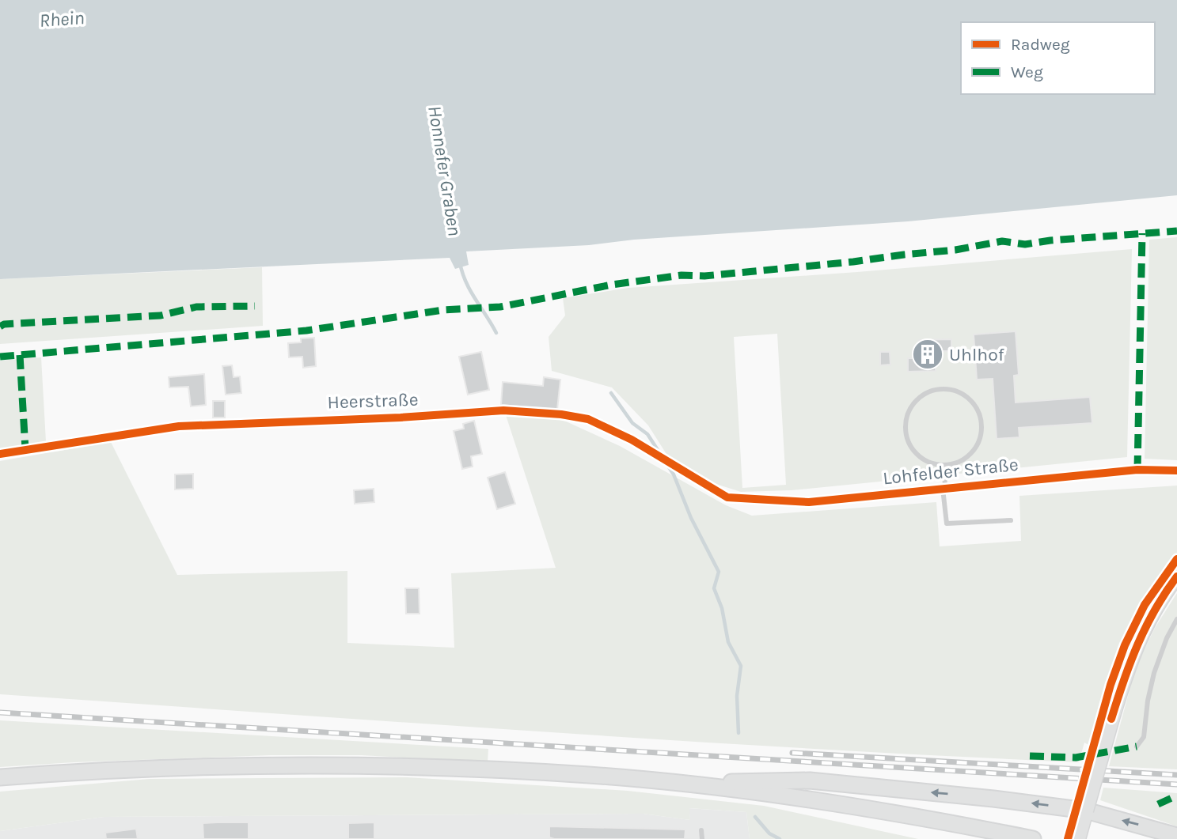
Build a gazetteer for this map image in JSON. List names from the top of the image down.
{
  "streets": {
    "street": ["Lohfelder Straße"],
    "lane": ["Heerstraße"]
  },
  "crossings": [
    ["Heerstraße", "Lohfelder Straße"]
  ],
  "water": ["Rhein", "Honnefer Graben"],
  "places": {
    "building": ["Uhlhof"]
  },
  "legend": ["Radweg", "Weg"]
}
